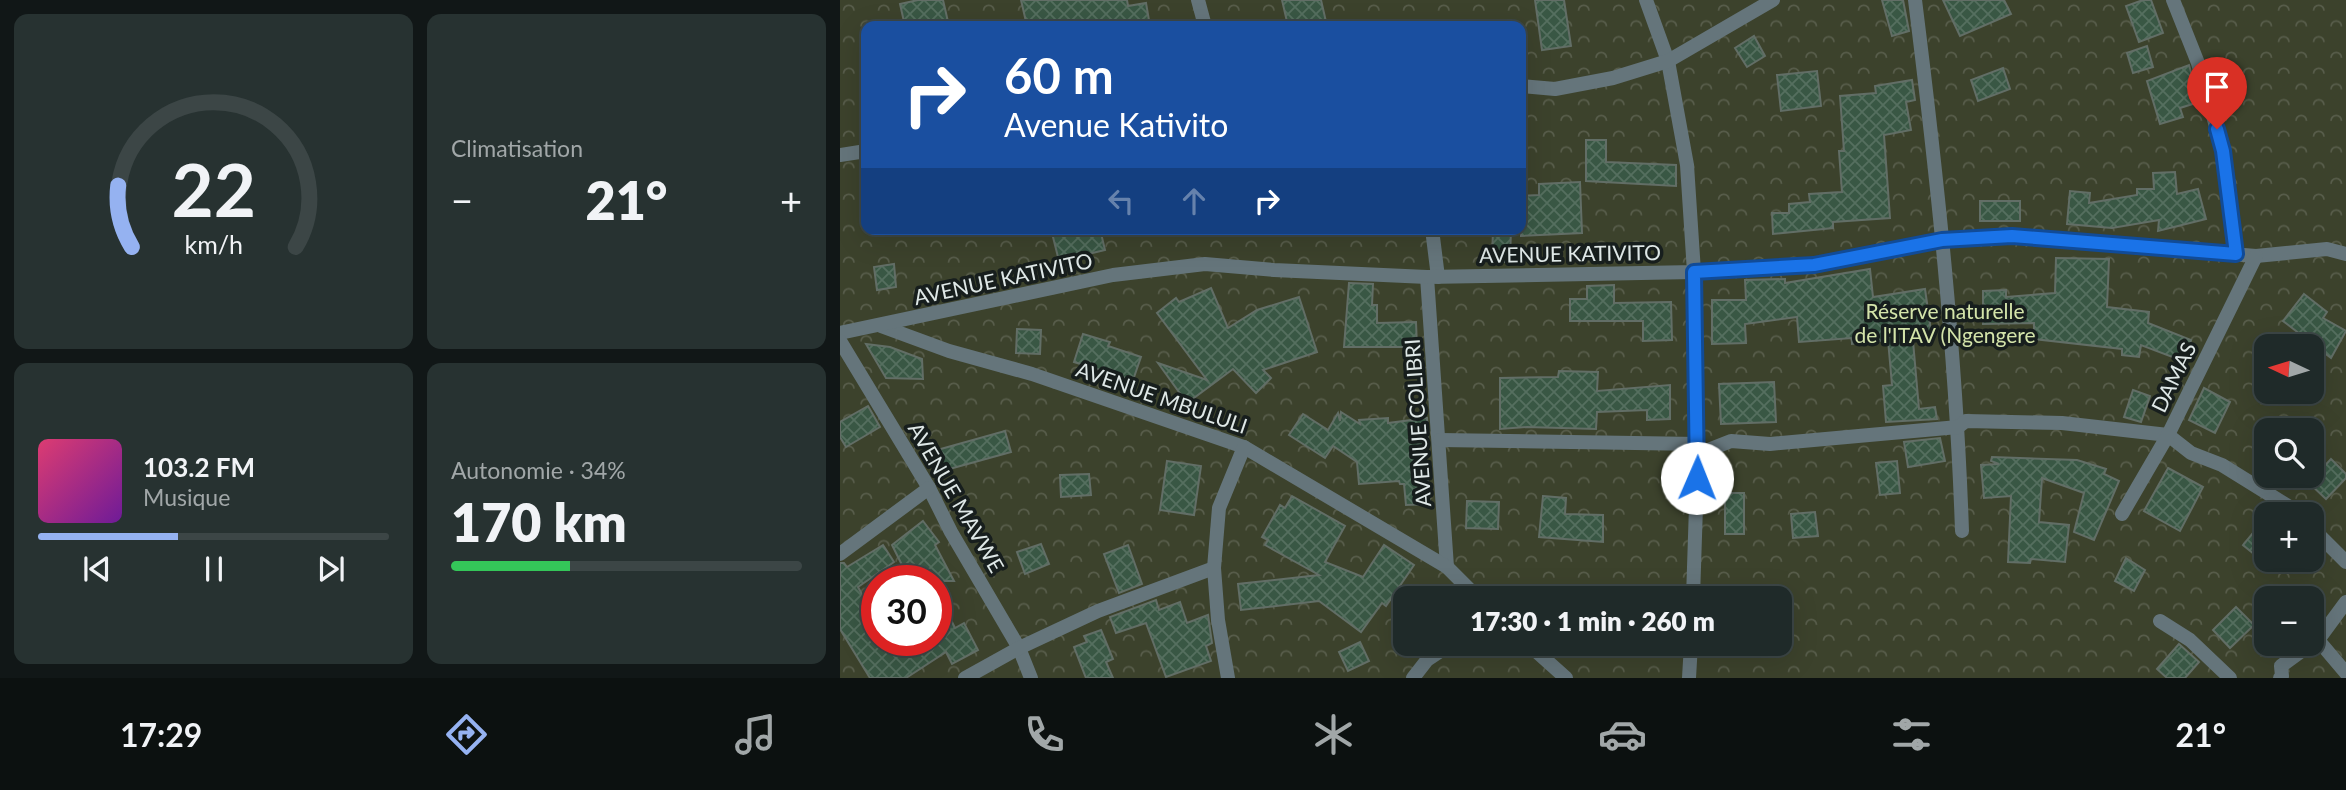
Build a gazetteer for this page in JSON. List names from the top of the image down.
{
  "streets": {
    "street": [
      "AVENUE KATIVITO",
      "DAMAS",
      "AVENUE MBULULI",
      "AVENUE COLIBRI",
      "AVENUE MAVWE"
    ]
  },
  "crossings": [
    ["AVENUE KATIVITO", "DAMAS"],
    ["AVENUE KATIVITO", "AVENUE MBULULI"],
    ["AVENUE KATIVITO", "AVENUE COLIBRI"],
    ["AVENUE MBULULI", "AVENUE COLIBRI"]
  ],
  "parks": ["Réserve naturelle de l'ITAV (Ngengere"],
  "north": "left",
  "page": {
    "tile": [
      "Climatisation",
      ["Autonomie · 34%", "170 km"]
    ],
    "turn": ["60 m", "Avenue Kativito"],
    "heat": ["−", "21°", "+"],
    "map_buttons": ["+", "−"],
    "song": ["103.2 FM", "Musique"],
    "limit": "30",
    "trip": "17:30 · 1 min · 260 m",
    "tabs": ["17:29", "21°"],
    "gauge": ["22", "km/h"]
  }
}
